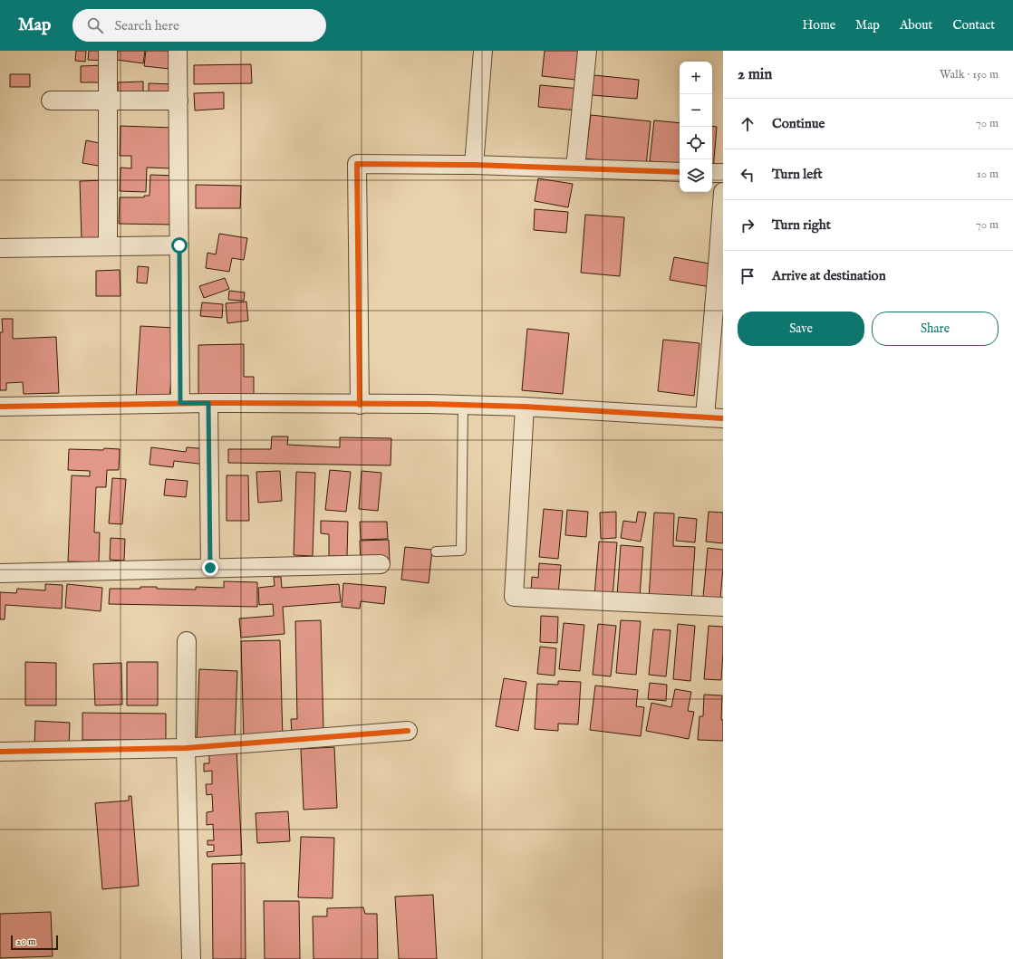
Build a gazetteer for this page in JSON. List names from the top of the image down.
{
  "scale_bar": "20 m",
  "page": {
    "header": "Map",
    "search": "Search here",
    "nav": [
      "Home",
      "Map",
      "About",
      "Contact"
    ],
    "heading": ["2 min", "Walk · 150 m"],
    "map_buttons": ["+", "−"],
    "list": [
      ["Continue", "70 m"],
      ["Turn left", "10 m"],
      ["Turn right", "70 m"],
      "Arrive at destination"
    ],
    "buttons": ["Save", "Share"],
    "scale": "20 m"
  }
}
